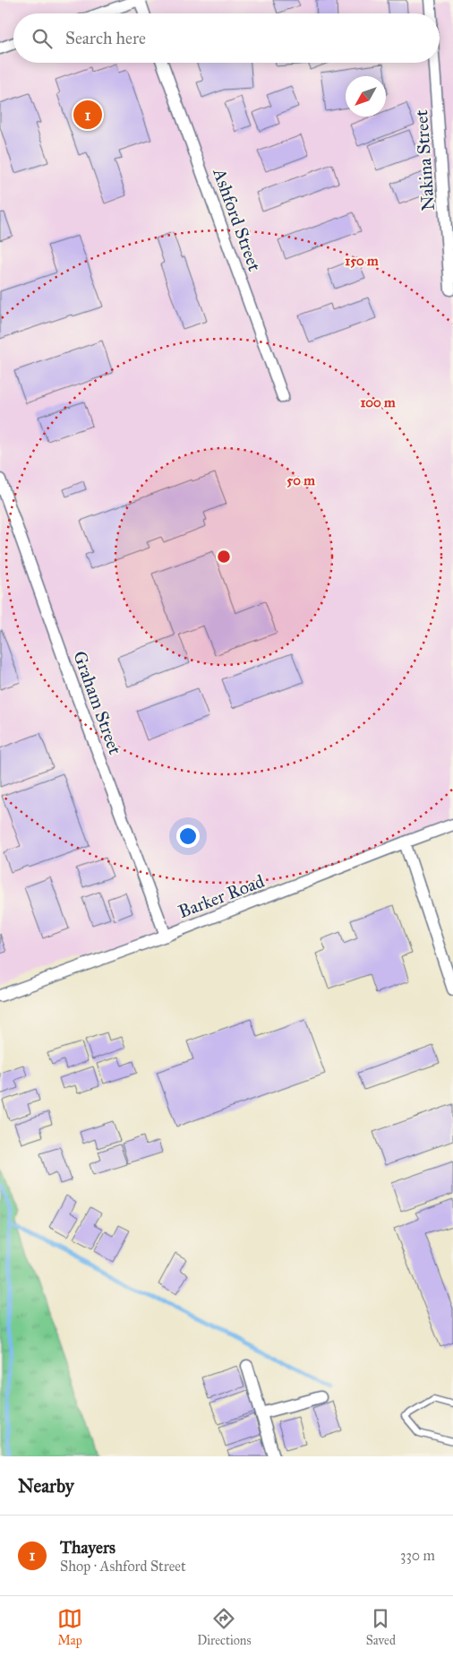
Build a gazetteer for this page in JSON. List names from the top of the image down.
{
  "streets": {
    "street": [
      "Nakina Street",
      "Ashford Street",
      "Graham Street",
      "Barker Road"
    ]
  },
  "crossings": [
    ["Graham Street", "Barker Road"]
  ],
  "north": "bottom left",
  "page": {
    "search": "Search here",
    "pins": "1",
    "heading": "Nearby",
    "list": [
      {
        "mark": "1",
        "name": "Thayers",
        "note": "Shop · Ashford Street",
        "value": "330 m"
      }
    ],
    "nav": ["Map", "Directions", "Saved"]
  },
  "rings": ["150 m", "100 m", "50 m"]
}
